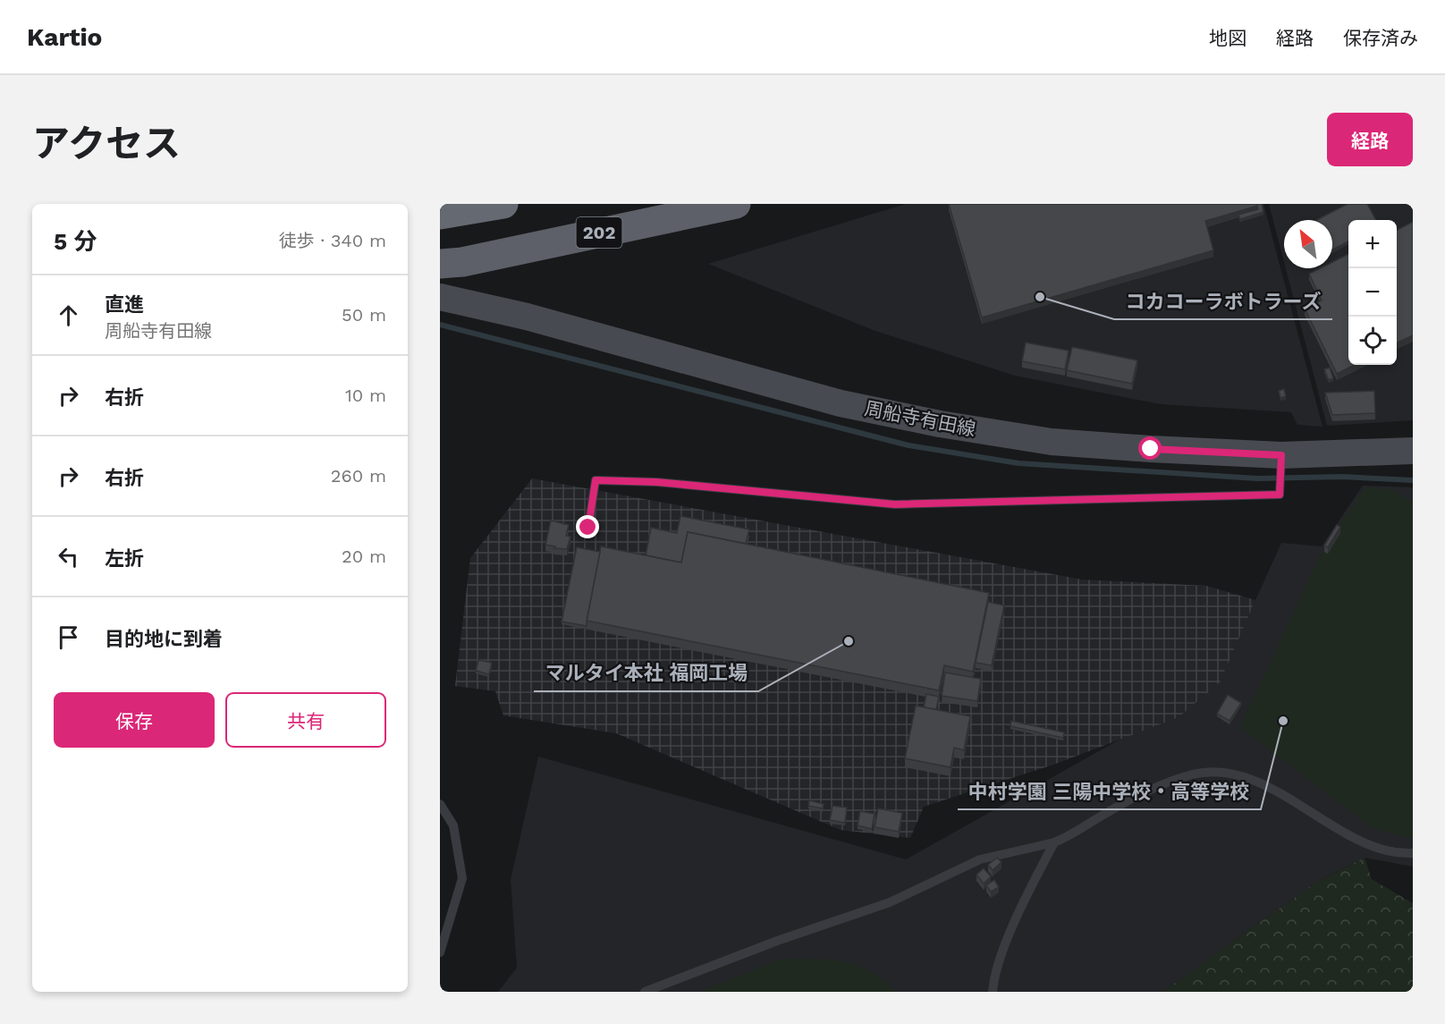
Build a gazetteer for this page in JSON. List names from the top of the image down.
{
  "streets": {
    "highway": ["202"],
    "main road": ["周船寺有田線"]
  },
  "places": ["コカコーラボトラーズ", "マルタイ本社 福岡工場", "中村学園 三陽中学校・高等学校"],
  "north": "top left",
  "page": {
    "header": "Kartio",
    "nav": ["地図", "経路", "保存済み"],
    "title": "アクセス",
    "buttons": [
      "経路",
      ["保存", "共有"]
    ],
    "heading": ["5 分", "徒歩 · 340 m"],
    "map_buttons": ["+", "−"],
    "list": [
      ["直進", "周船寺有田線", "50 m"],
      ["右折", "10 m"],
      ["右折", "260 m"],
      ["左折", "20 m"],
      "目的地に到着"
    ]
  }
}
